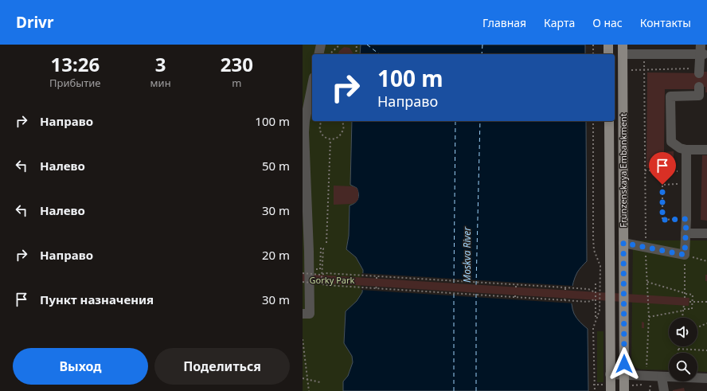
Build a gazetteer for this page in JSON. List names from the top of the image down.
{
  "streets": {
    "main road": ["Frunzenskaya Embankment"]
  },
  "water": ["Moskva River"],
  "parks": ["Gorky Park"],
  "page": {
    "header": "Drivr",
    "nav": [
      "Главная",
      "Карта",
      "О нас",
      "Контакты"
    ],
    "eta": [
      "13:26",
      "Прибытие",
      "3",
      "мин",
      "230",
      "m"
    ],
    "turn": ["100 m", "Направо"],
    "list": [
      {
        "name": "Направо",
        "value": "100 m"
      },
      {
        "name": "Налево",
        "value": "50 m"
      },
      {
        "name": "Налево",
        "value": "30 m"
      },
      {
        "name": "Направо",
        "value": "20 m"
      },
      {
        "name": "Пункт назначения",
        "value": "30 m"
      }
    ],
    "buttons": ["Выход", "Поделиться"]
  }
}
